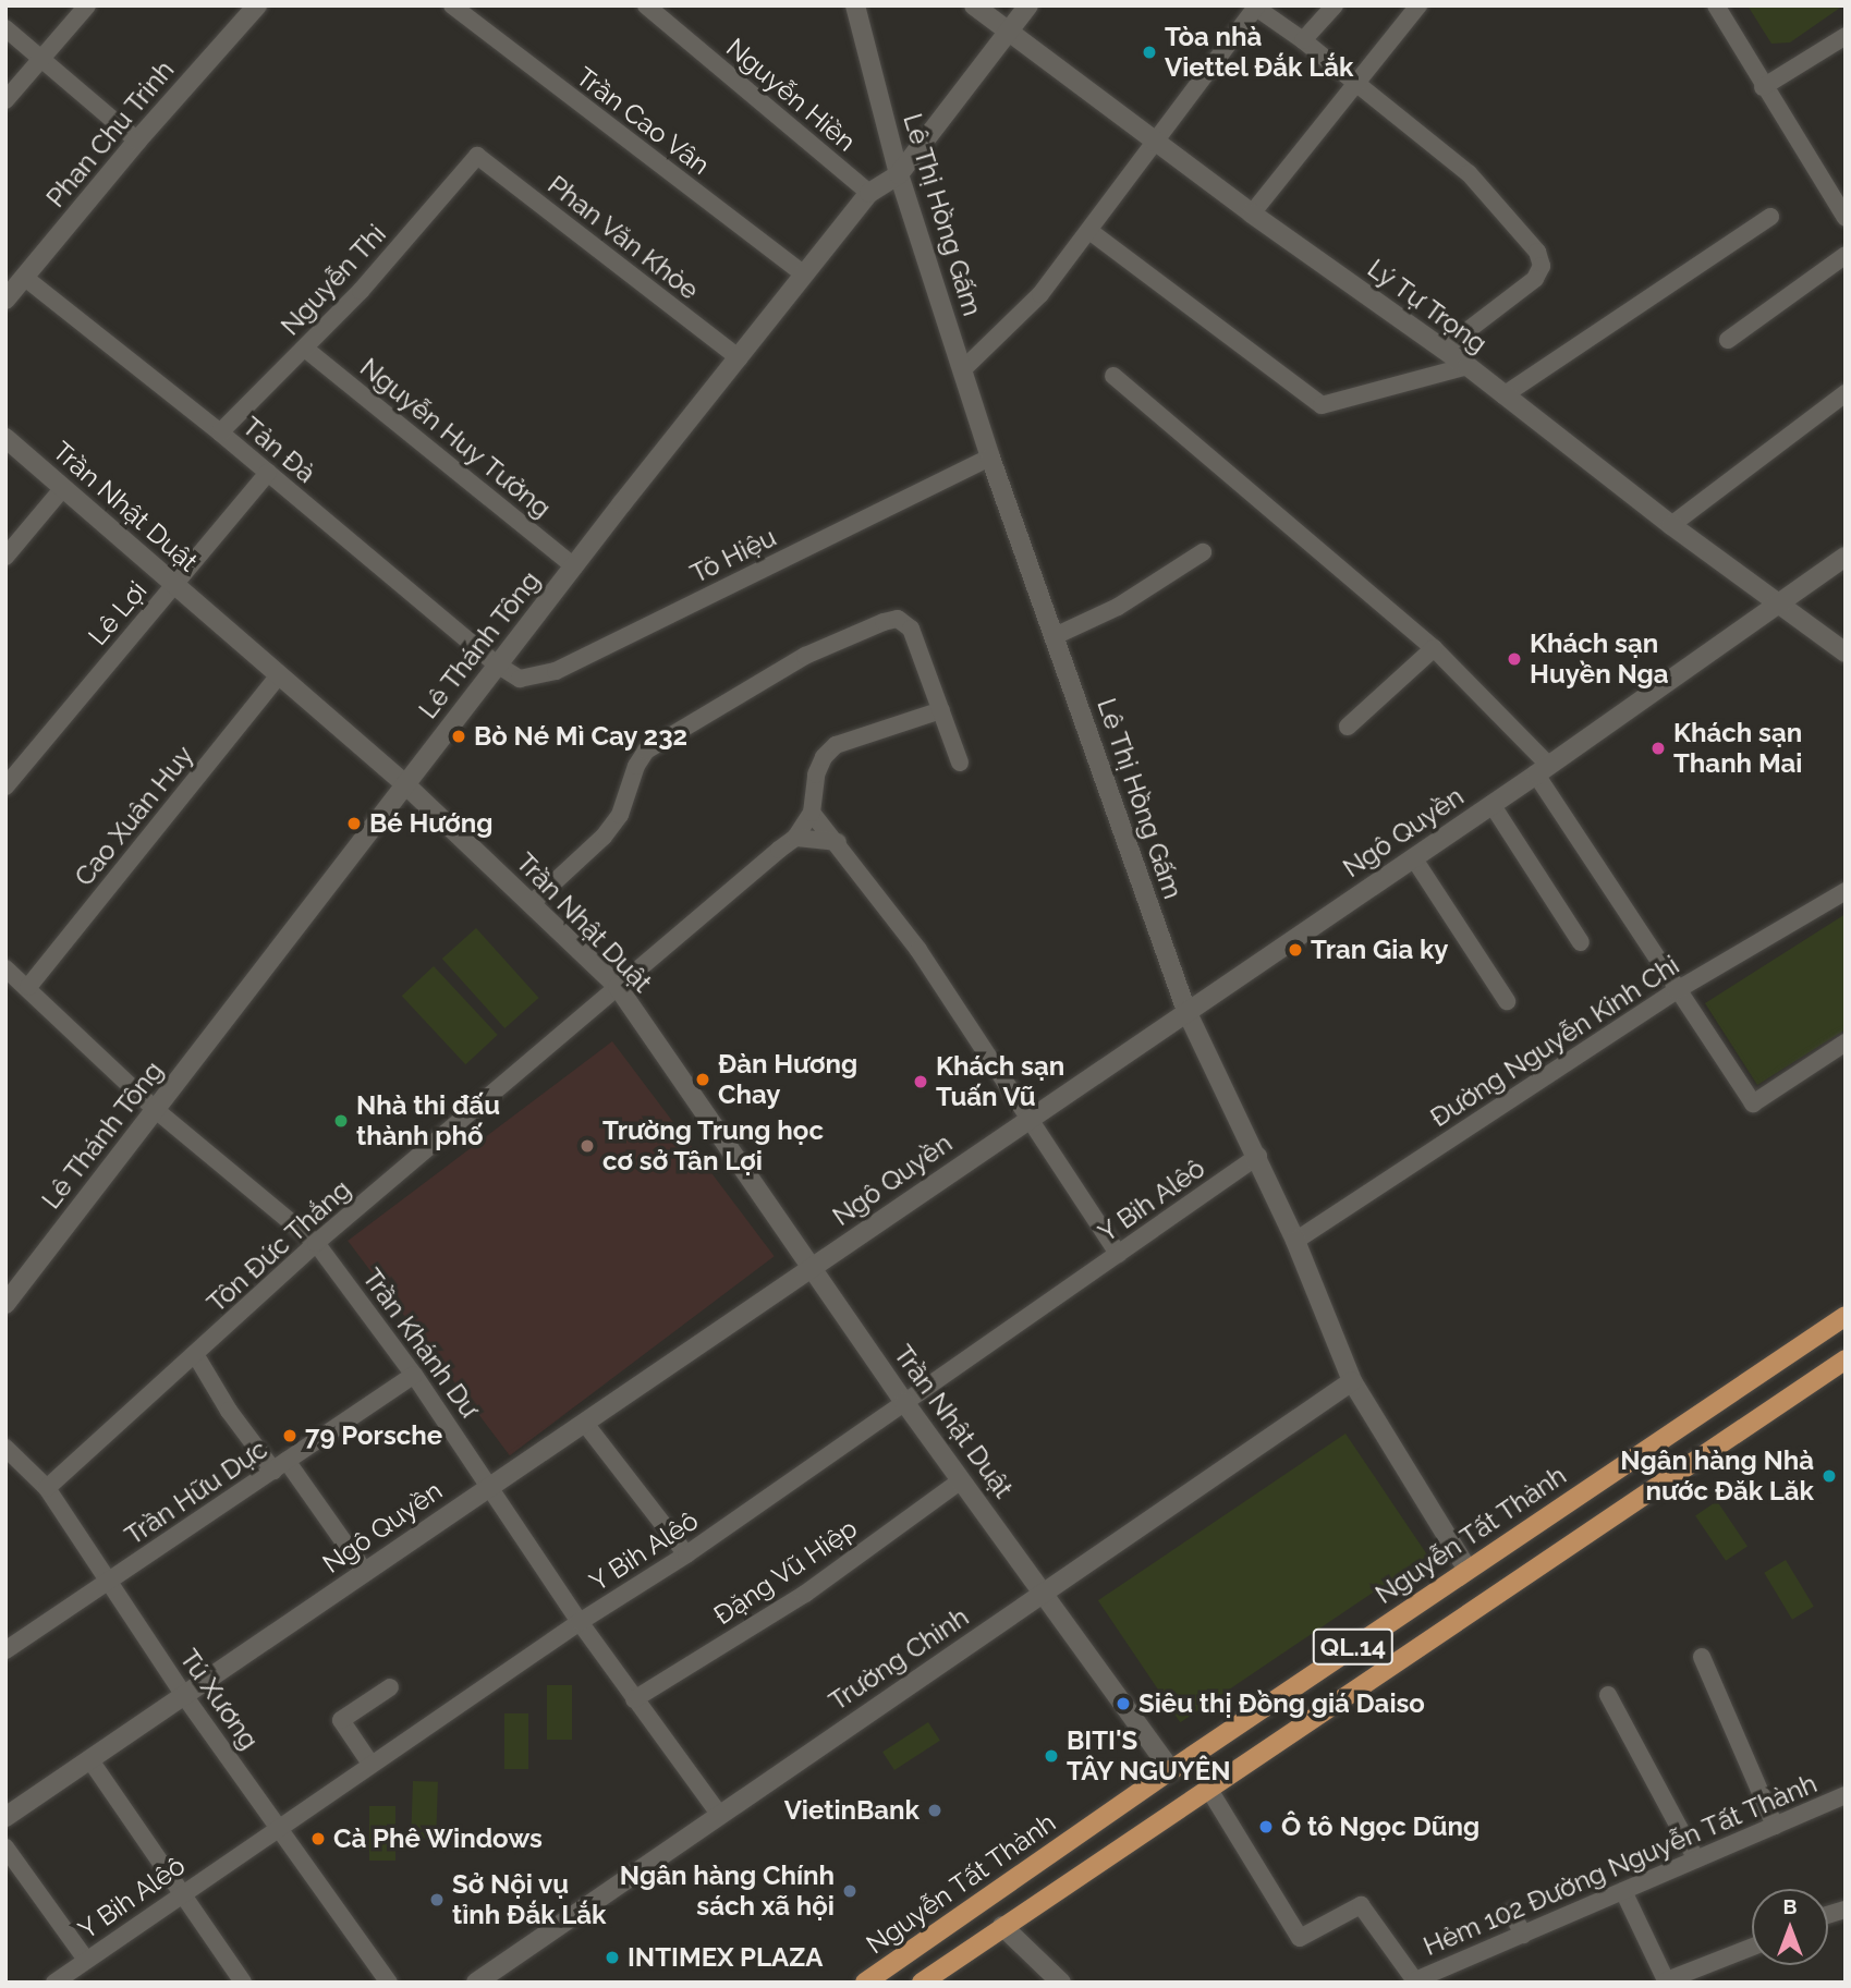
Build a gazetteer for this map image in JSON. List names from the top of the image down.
{
  "streets": {
    "main road": ["Nguyễn Tất Thành", "QL.14"],
    "street": [
      "Nguyễn Hiền",
      "Trần Cao Vân",
      "Phan Chu Trinh",
      "Lê Thị Hồng Gấm",
      "Phan Văn Khòe",
      "Nguyễn Thi",
      "Lý Tự Trọng",
      "Nguyễn Huy Tưởng",
      "Tản Đà",
      "Trần Nhật Duật",
      "Tô Hiệu",
      "Lê Lợi",
      "Lê Thánh Tông",
      "Cao Xuân Huy",
      "Ngô Quyền",
      "Đường Nguyễn Kinh Chi",
      "Y Bih Alêô",
      "Tôn Đức Thắng",
      "Trần Khánh Dư",
      "Trần Hữu Dực",
      "Đặng Vũ Hiệp",
      "Trường Chinh",
      "Tú Xương",
      "Hẻm 102 Đường Nguyễn Tất Thành"
    ]
  },
  "crossings": [
    ["Nguyễn Hiền", "Lê Thánh Tông"],
    ["Trần Cao Vân", "Lê Thánh Tông"],
    ["Phan Chu Trinh", "Tản Đà"],
    ["Lê Thị Hồng Gấm", "Tô Hiệu"],
    ["Lê Thị Hồng Gấm", "Lê Thánh Tông"],
    ["Lê Thị Hồng Gấm", "Ngô Quyền"],
    ["Lê Thị Hồng Gấm", "Đường Nguyễn Kinh Chi"],
    ["Lê Thị Hồng Gấm", "Y Bih Alêô"],
    ["Lê Thị Hồng Gấm", "Nguyễn Tất Thành"],
    ["Lê Thị Hồng Gấm", "Trường Chinh"],
    ["Phan Văn Khòe", "Nguyễn Thi"],
    ["Phan Văn Khòe", "Lê Thánh Tông"],
    ["Nguyễn Thi", "Nguyễn Huy Tưởng"],
    ["Nguyễn Thi", "Tản Đà"],
    ["Lý Tự Trọng", "Lê Thánh Tông"],
    ["Lý Tự Trọng", "Ngô Quyền"],
    ["Nguyễn Huy Tưởng", "Lê Thánh Tông"],
    ["Tản Đà", "Tô Hiệu"],
    ["Tản Đà", "Lê Lợi"],
    ["Tản Đà", "Lê Thánh Tông"],
    ["Trần Nhật Duật", "Lê Lợi"],
    ["Trần Nhật Duật", "Lê Thánh Tông"],
    ["Trần Nhật Duật", "Cao Xuân Huy"],
    ["Trần Nhật Duật", "Ngô Quyền"],
    ["Trần Nhật Duật", "Y Bih Alêô"],
    ["Trần Nhật Duật", "Tôn Đức Thắng"],
    ["Trần Nhật Duật", "Nguyễn Tất Thành"],
    ["Trần Nhật Duật", "Đặng Vũ Hiệp"],
    ["Trần Nhật Duật", "Trường Chinh"],
    ["Tô Hiệu", "Lê Thánh Tông"],
    ["Lê Thánh Tông", "Trần Khánh Dư"],
    ["Cao Xuân Huy", "Trần Khánh Dư"],
    ["Ngô Quyền", "Trần Khánh Dư"],
    ["Ngô Quyền", "Tú Xương"],
    ["Y Bih Alêô", "Trần Khánh Dư"],
    ["Y Bih Alêô", "Tú Xương"],
    ["Tôn Đức Thắng", "Trần Khánh Dư"],
    ["Tôn Đức Thắng", "Tú Xương"],
    ["Trần Khánh Dư", "Trần Hữu Dực"],
    ["Trần Khánh Dư", "Đặng Vũ Hiệp"],
    ["Trần Khánh Dư", "Trường Chinh"],
    ["Trần Hữu Dực", "Tú Xương"]
  ],
  "places": [
    "Tòa nhà Viettel Đắk Lắk",
    "Khách sạn Huyền Nga",
    "Bò Né Mì Cay 232",
    "Khách sạn Thanh Mai",
    "Bé Hướng",
    "Tran Gia ky",
    "Đàn Hương Chay",
    "Khách sạn Tuấn Vũ",
    "Nhà thi đấu thành phố",
    "Trường Trung học cơ sở Tân Lợi",
    "79 Porsche",
    "Ngân hàng Nhà nước Đăk Lăk",
    "Siêu thị Đồng giá Daiso",
    "BITI'S TÂY NGUYÊN",
    "VietinBank",
    "Ô tô Ngọc Dũng",
    "Cà Phê Windows",
    "Ngân hàng Chính sách xã hội",
    "Sở Nội vụ tỉnh Đắk Lắk",
    "INTIMEX PLAZA"
  ],
  "north": "top"
}
